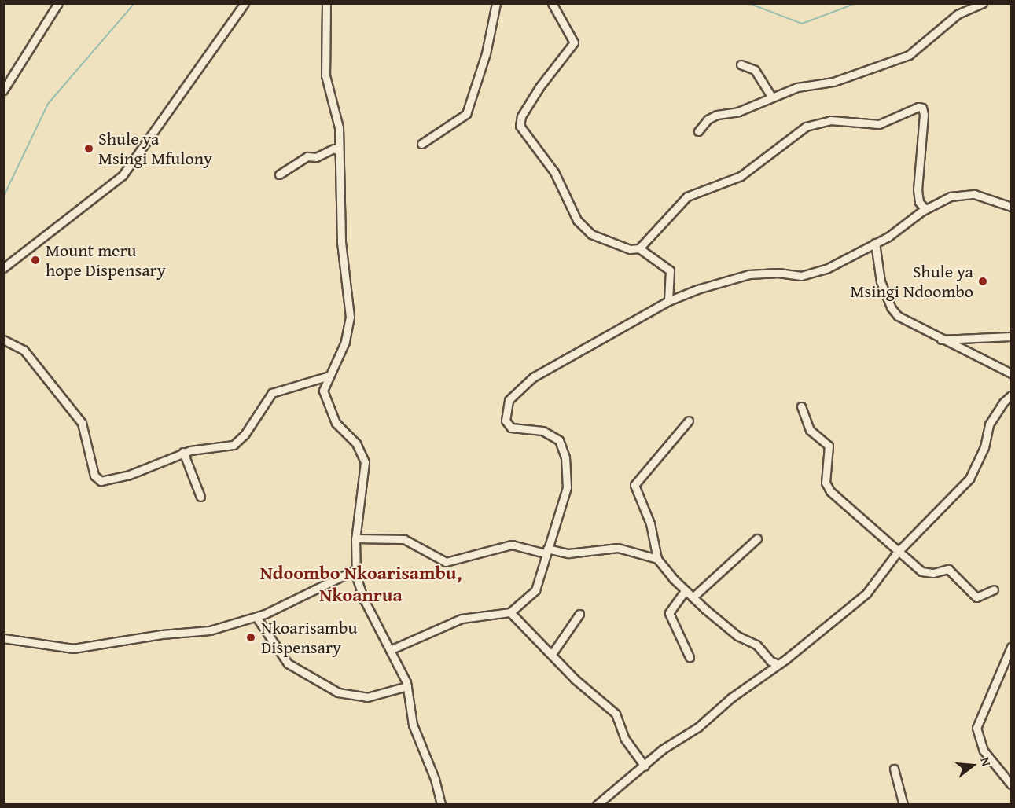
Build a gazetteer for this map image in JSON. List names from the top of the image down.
{
  "districts": ["Ndoombo Nkoarisambu, Nkoanrua"],
  "places": [
    "Shule ya Msingi Mfulony",
    "Mount meru hope Dispensary",
    "Shule ya Msingi Ndoombo",
    "Nkoarisambu Dispensary"
  ],
  "north": "right"
}
